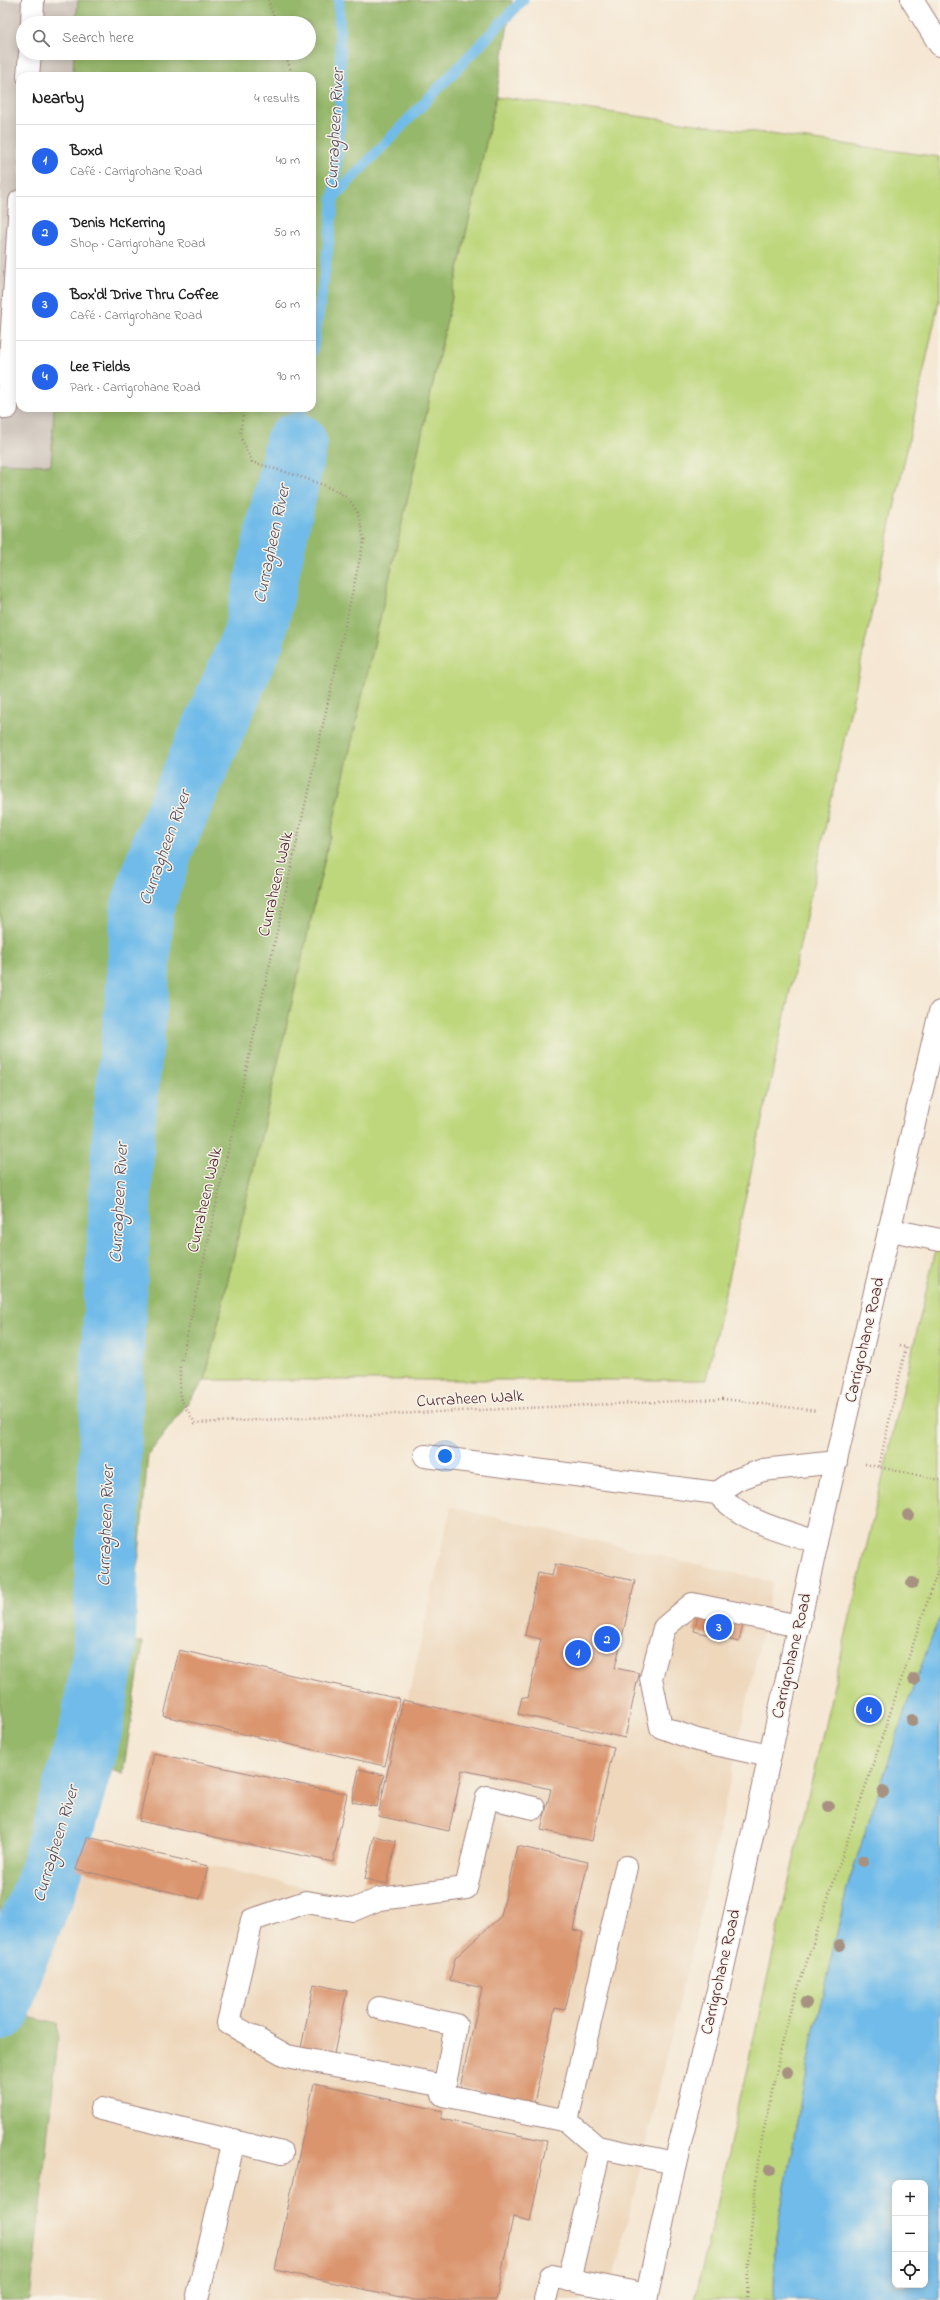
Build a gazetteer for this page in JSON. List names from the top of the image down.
{
  "streets": {
    "main road": ["Carrigrohane Road"],
    "path": ["Curraheen Walk"]
  },
  "crossings": [
    ["Curraheen Walk", "Carrigrohane Road"]
  ],
  "water": ["Curragheen River"],
  "page": {
    "search": "Search here",
    "heading": ["Nearby", "4 results"],
    "list": [
      {
        "mark": "1",
        "name": "Boxd",
        "note": "Café · Carrigrohane Road",
        "value": "40 m"
      },
      {
        "mark": "2",
        "name": "Denis McKerring",
        "note": "Shop · Carrigrohane Road",
        "value": "50 m"
      },
      {
        "mark": "3",
        "name": "Box'd! Drive Thru Coffee",
        "note": "Café · Carrigrohane Road",
        "value": "60 m"
      },
      {
        "mark": "4",
        "name": "Lee Fields",
        "note": "Park · Carrigrohane Road",
        "value": "90 m"
      }
    ],
    "pins": [
      "3",
      "2",
      "1",
      "4"
    ],
    "map_buttons": ["+", "−"]
  }
}
